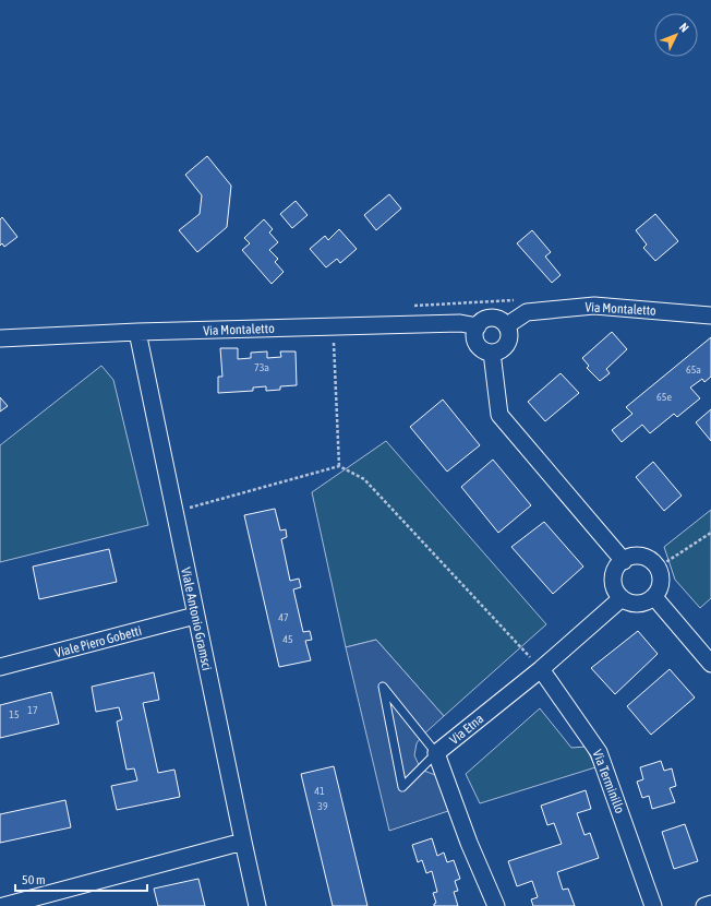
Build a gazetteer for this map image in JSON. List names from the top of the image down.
{
  "streets": {
    "street": [
      "Via Montaletto",
      "Viale Antonio Gramsci",
      "Viale Piero Gobetti",
      "Via Etna",
      "Via Terminillo"
    ]
  },
  "crossings": [
    ["Via Montaletto", "Viale Antonio Gramsci"],
    ["Viale Antonio Gramsci", "Viale Piero Gobetti"],
    ["Via Etna", "Via Terminillo"]
  ],
  "house_numbers": [
    "73a",
    "65a",
    "65e",
    "47",
    "45",
    "17",
    "15",
    "41",
    "39"
  ],
  "scale_bar": "50 m",
  "north": "top right"
}
